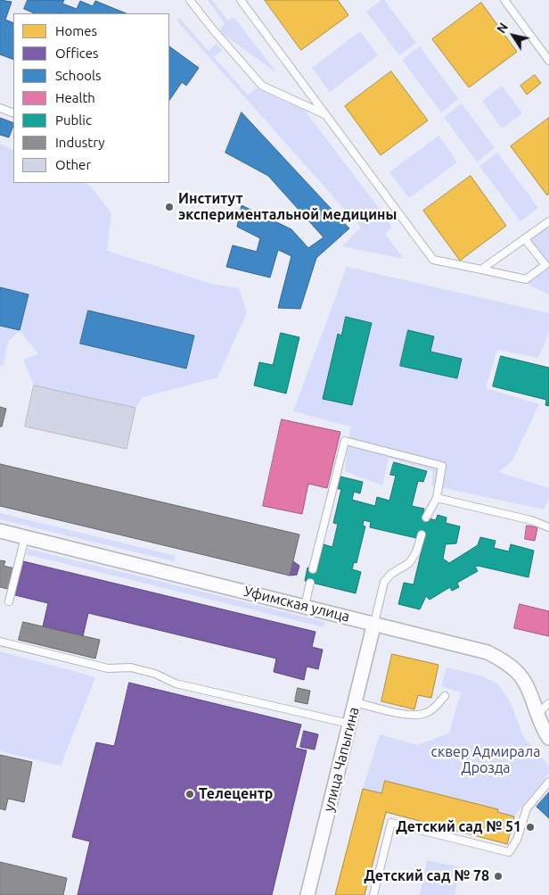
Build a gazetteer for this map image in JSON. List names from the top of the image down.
{
  "streets": {
    "street": ["Уфимская улица", "улица Чапыгина"]
  },
  "crossings": [
    ["Уфимская улица", "улица Чапыгина"]
  ],
  "parks": ["сквер Адмирала Дрозда"],
  "places": [
    "Институт экспериментальной медицины",
    "Телецентр",
    "Детский сад № 51",
    "Детский сад № 78"
  ],
  "legend": [
    "Homes",
    "Offices",
    "Schools",
    "Health",
    "Public",
    "Industry",
    "Other"
  ],
  "north": "top left"
}
